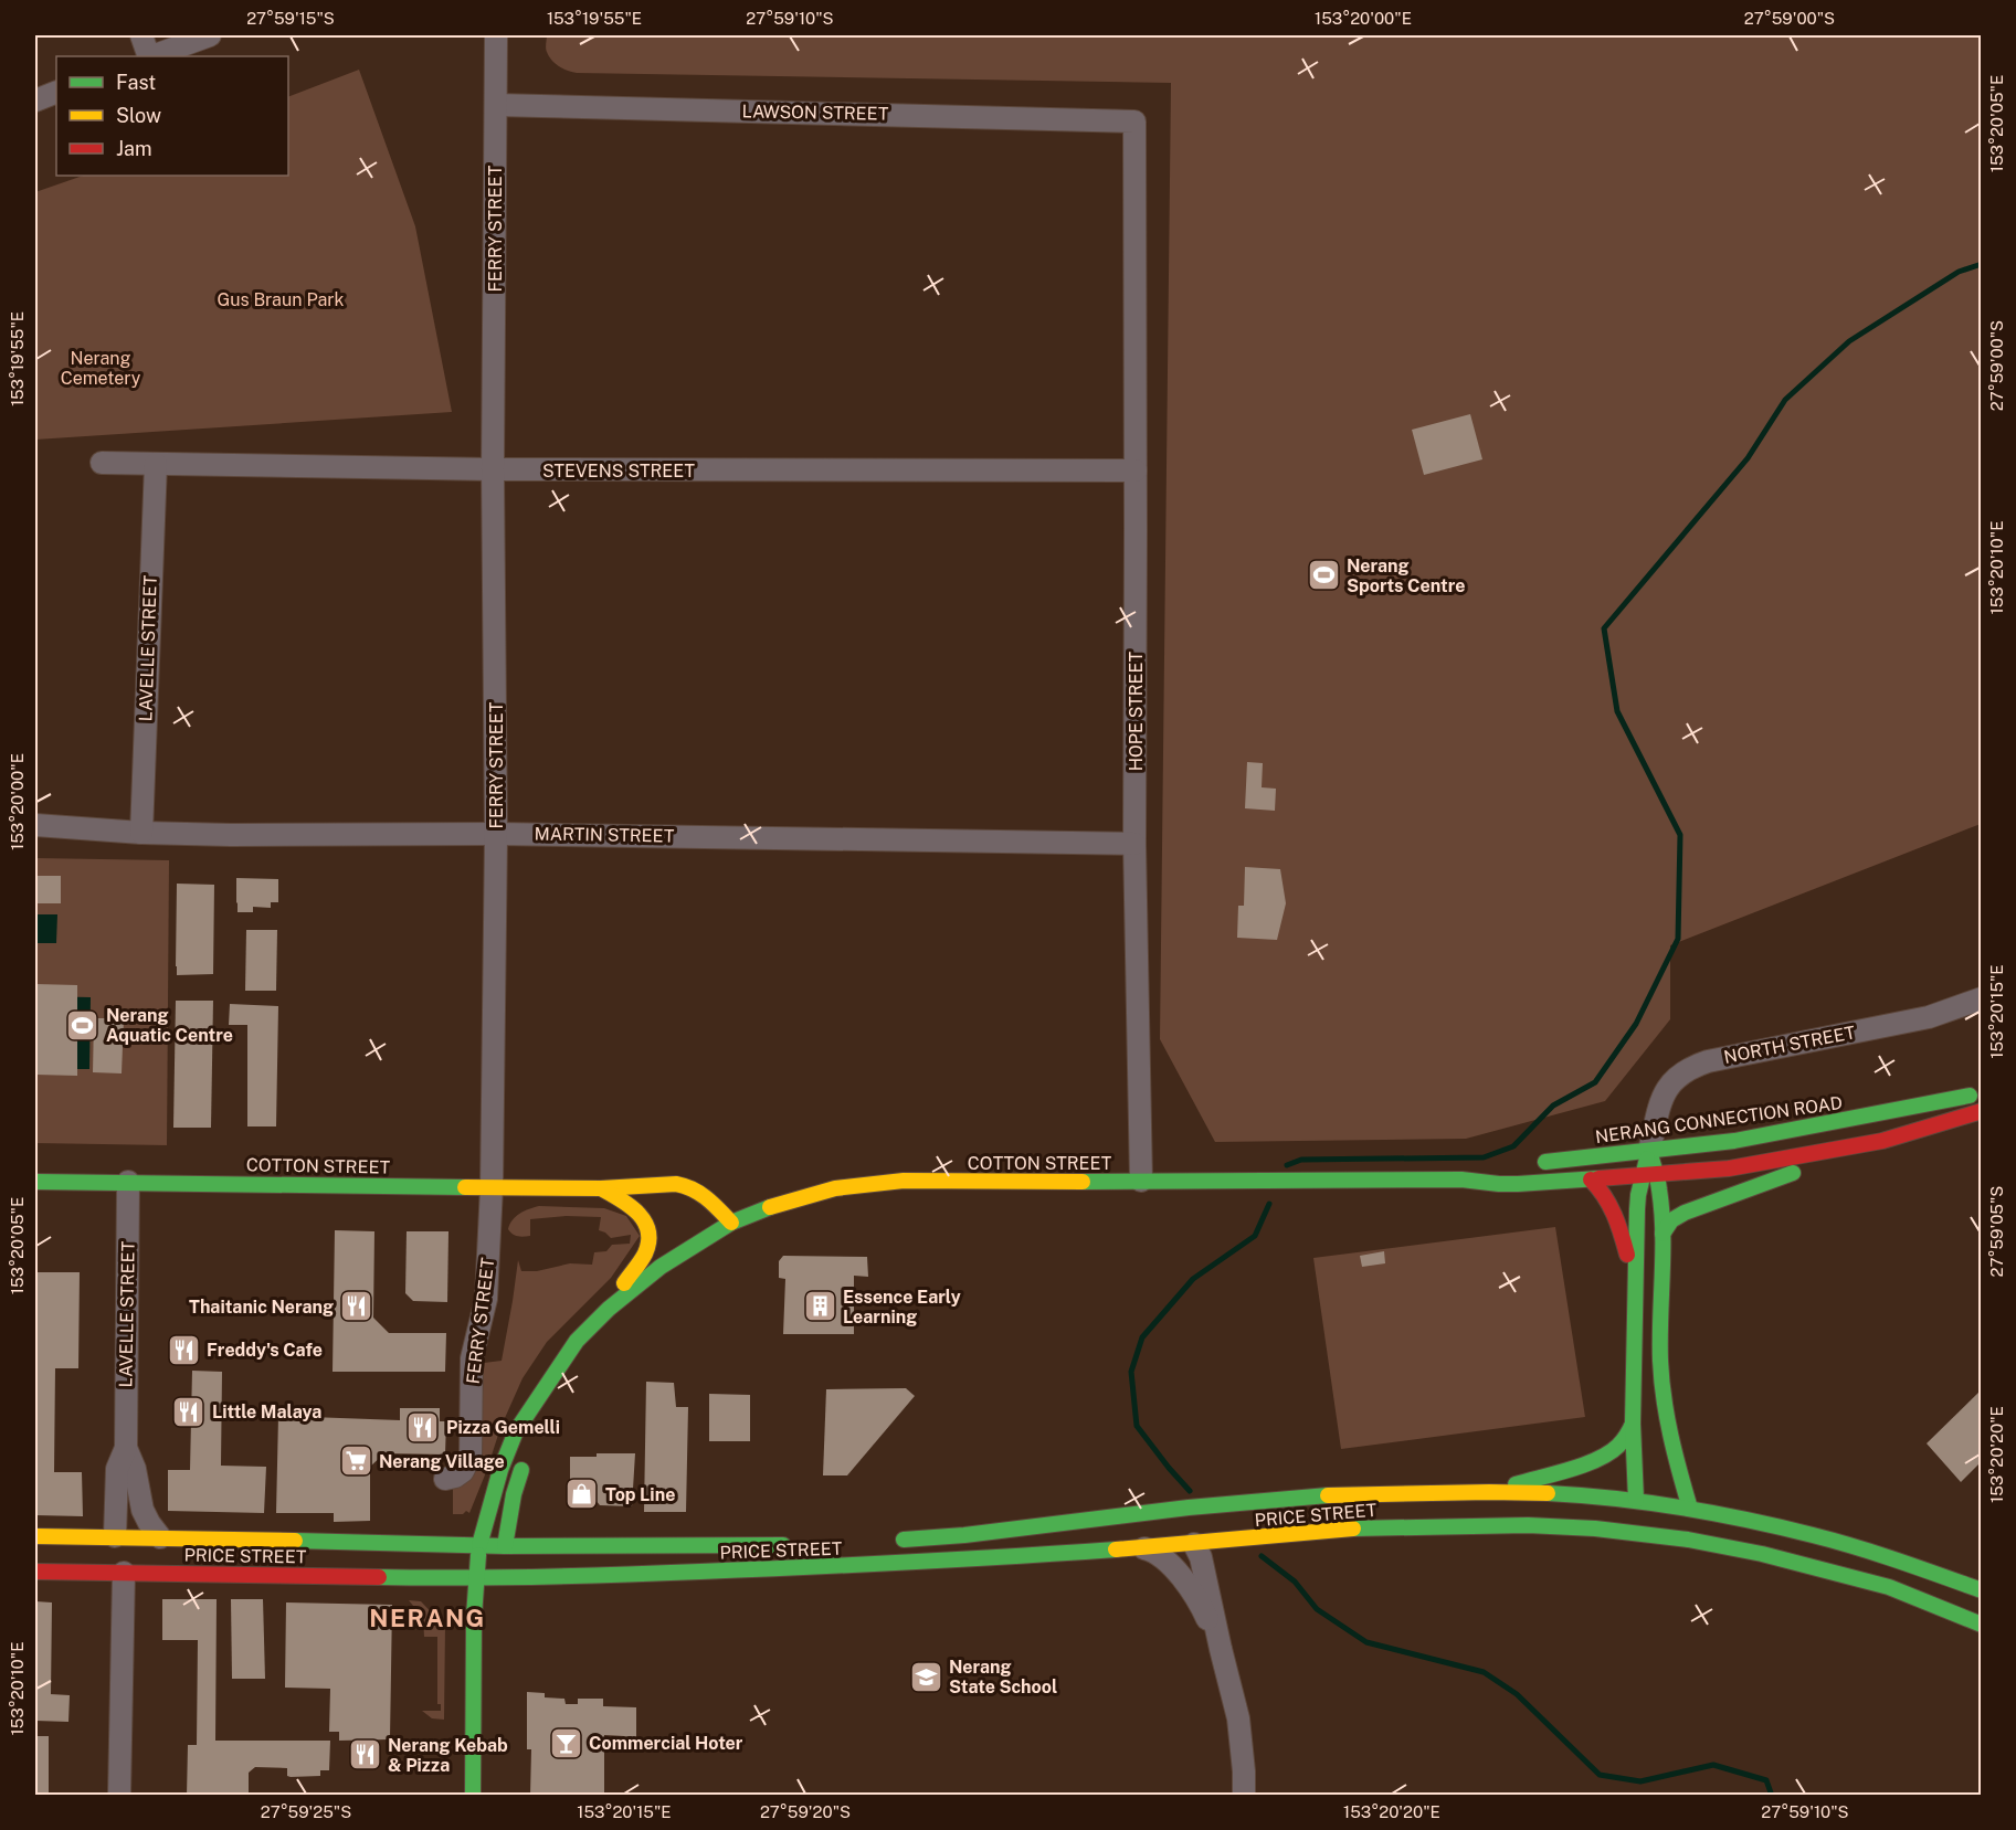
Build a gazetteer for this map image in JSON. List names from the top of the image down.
{
  "streets": {
    "main road": [
      "NORTH STREET",
      "NERANG CONNECTION ROAD",
      "COTTON STREET",
      "PRICE STREET"
    ],
    "street": [
      "LAWSON STREET",
      "FERRY STREET",
      "STEVENS STREET",
      "LAVELLE STREET",
      "HOPE STREET",
      "MARTIN STREET"
    ]
  },
  "crossings": [
    ["LAWSON STREET", "FERRY STREET"],
    ["LAWSON STREET", "HOPE STREET"],
    ["FERRY STREET", "STEVENS STREET"],
    ["FERRY STREET", "MARTIN STREET"],
    ["FERRY STREET", "COTTON STREET"],
    ["STEVENS STREET", "LAVELLE STREET"],
    ["STEVENS STREET", "HOPE STREET"],
    ["LAVELLE STREET", "MARTIN STREET"],
    ["LAVELLE STREET", "COTTON STREET"],
    ["LAVELLE STREET", "PRICE STREET"],
    ["HOPE STREET", "MARTIN STREET"],
    ["HOPE STREET", "COTTON STREET"],
    ["NORTH STREET", "NERANG CONNECTION ROAD"]
  ],
  "districts": ["NERANG"],
  "parks": ["Gus Braun Park", "Nerang Cemetery"],
  "places": {
    "sports": ["Nerang Sports Centre", "Nerang Aquatic Centre"],
    "restaurant": [
      "Thaitanic Nerang",
      "Freddy's Cafe",
      "Little Malaya",
      "Pizza Gemelli",
      "Nerang Kebab & Pizza"
    ],
    "building": ["Essence Early Learning"],
    "supermarket": ["Nerang Village"],
    "shop": ["Top Line"],
    "school or university": ["Nerang State School"],
    "bar": ["Commercial Hoter"]
  },
  "legend": ["Fast", "Slow", "Jam"],
  "coordinates": [
    "27°59'15\"S",
    "153°19'55\"E",
    "27°59'10\"S",
    "153°20'00\"E",
    "27°59'00\"S",
    "153°20'05\"E",
    "153°20'10\"E",
    "153°20'15\"E",
    "27°59'05\"S",
    "153°20'20\"E",
    "27°59'25\"S",
    "27°59'20\"S"
  ]
}
